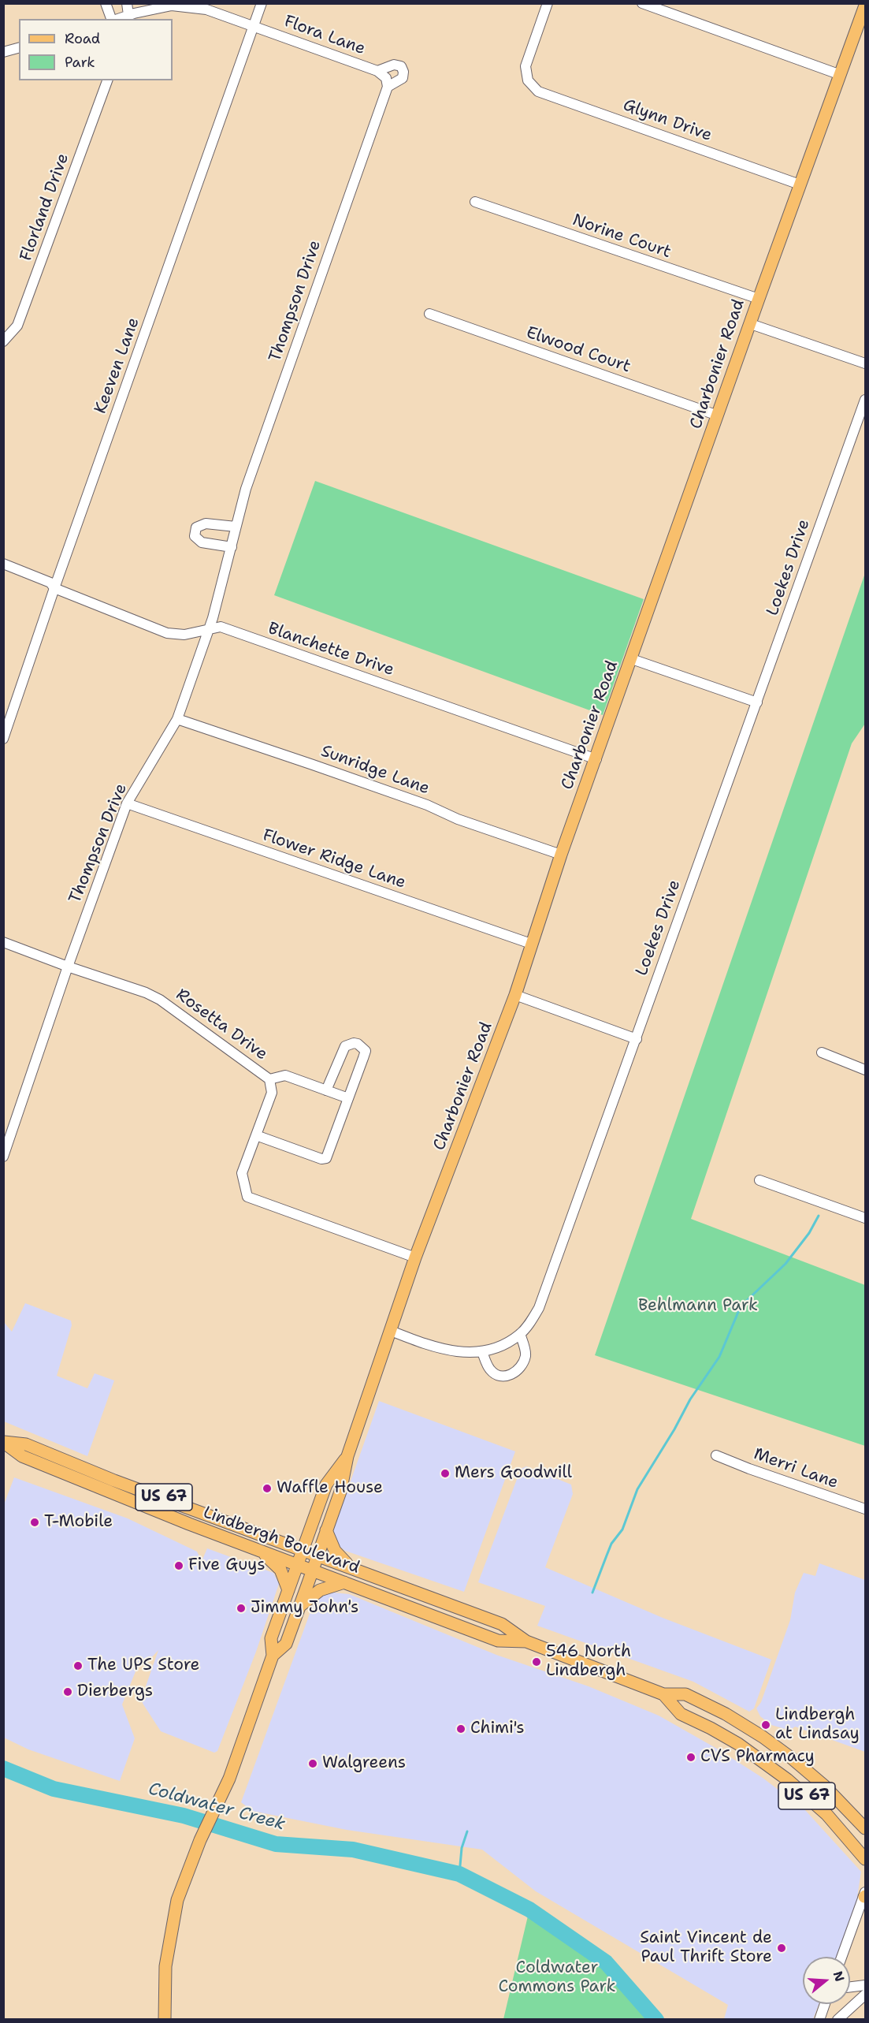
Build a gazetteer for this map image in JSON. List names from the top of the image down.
{
  "streets": {
    "main road": ["Charbonier Road", "US 67", "Lindbergh Boulevard"],
    "street": [
      "Flora Lane",
      "Glynn Drive",
      "Florland Drive",
      "Norine Court",
      "Thompson Drive",
      "Elwood Court",
      "Keeven Lane",
      "Loekes Drive",
      "Blanchette Drive",
      "Sunridge Lane",
      "Flower Ridge Lane",
      "Rosetta Drive",
      "Merri Lane"
    ]
  },
  "crossings": [
    ["Flora Lane", "Thompson Drive"],
    ["Flora Lane", "Keeven Lane"],
    ["Glynn Drive", "Charbonier Road"],
    ["Norine Court", "Charbonier Road"],
    ["Thompson Drive", "Blanchette Drive"],
    ["Thompson Drive", "Sunridge Lane"],
    ["Thompson Drive", "Flower Ridge Lane"],
    ["Thompson Drive", "Rosetta Drive"],
    ["Elwood Court", "Charbonier Road"],
    ["Charbonier Road", "Loekes Drive"],
    ["Charbonier Road", "Blanchette Drive"],
    ["Charbonier Road", "Sunridge Lane"],
    ["Charbonier Road", "Flower Ridge Lane"],
    ["Charbonier Road", "Rosetta Drive"],
    ["Charbonier Road", "Lindbergh Boulevard"],
    ["Keeven Lane", "Blanchette Drive"]
  ],
  "water": ["Coldwater Creek"],
  "parks": ["Behlmann Park", "Coldwater Commons Park"],
  "places": [
    "Mers Goodwill",
    "Waffle House",
    "T-Mobile",
    "Five Guys",
    "Jimmy John's",
    "546 North Lindbergh",
    "The UPS Store",
    "Dierbergs",
    "Lindbergh at Lindsay",
    "Chimi's",
    "CVS Pharmacy",
    "Walgreens",
    "Saint Vincent de Paul Thrift Store"
  ],
  "legend": ["Road", "Park"],
  "north": "right"
}
